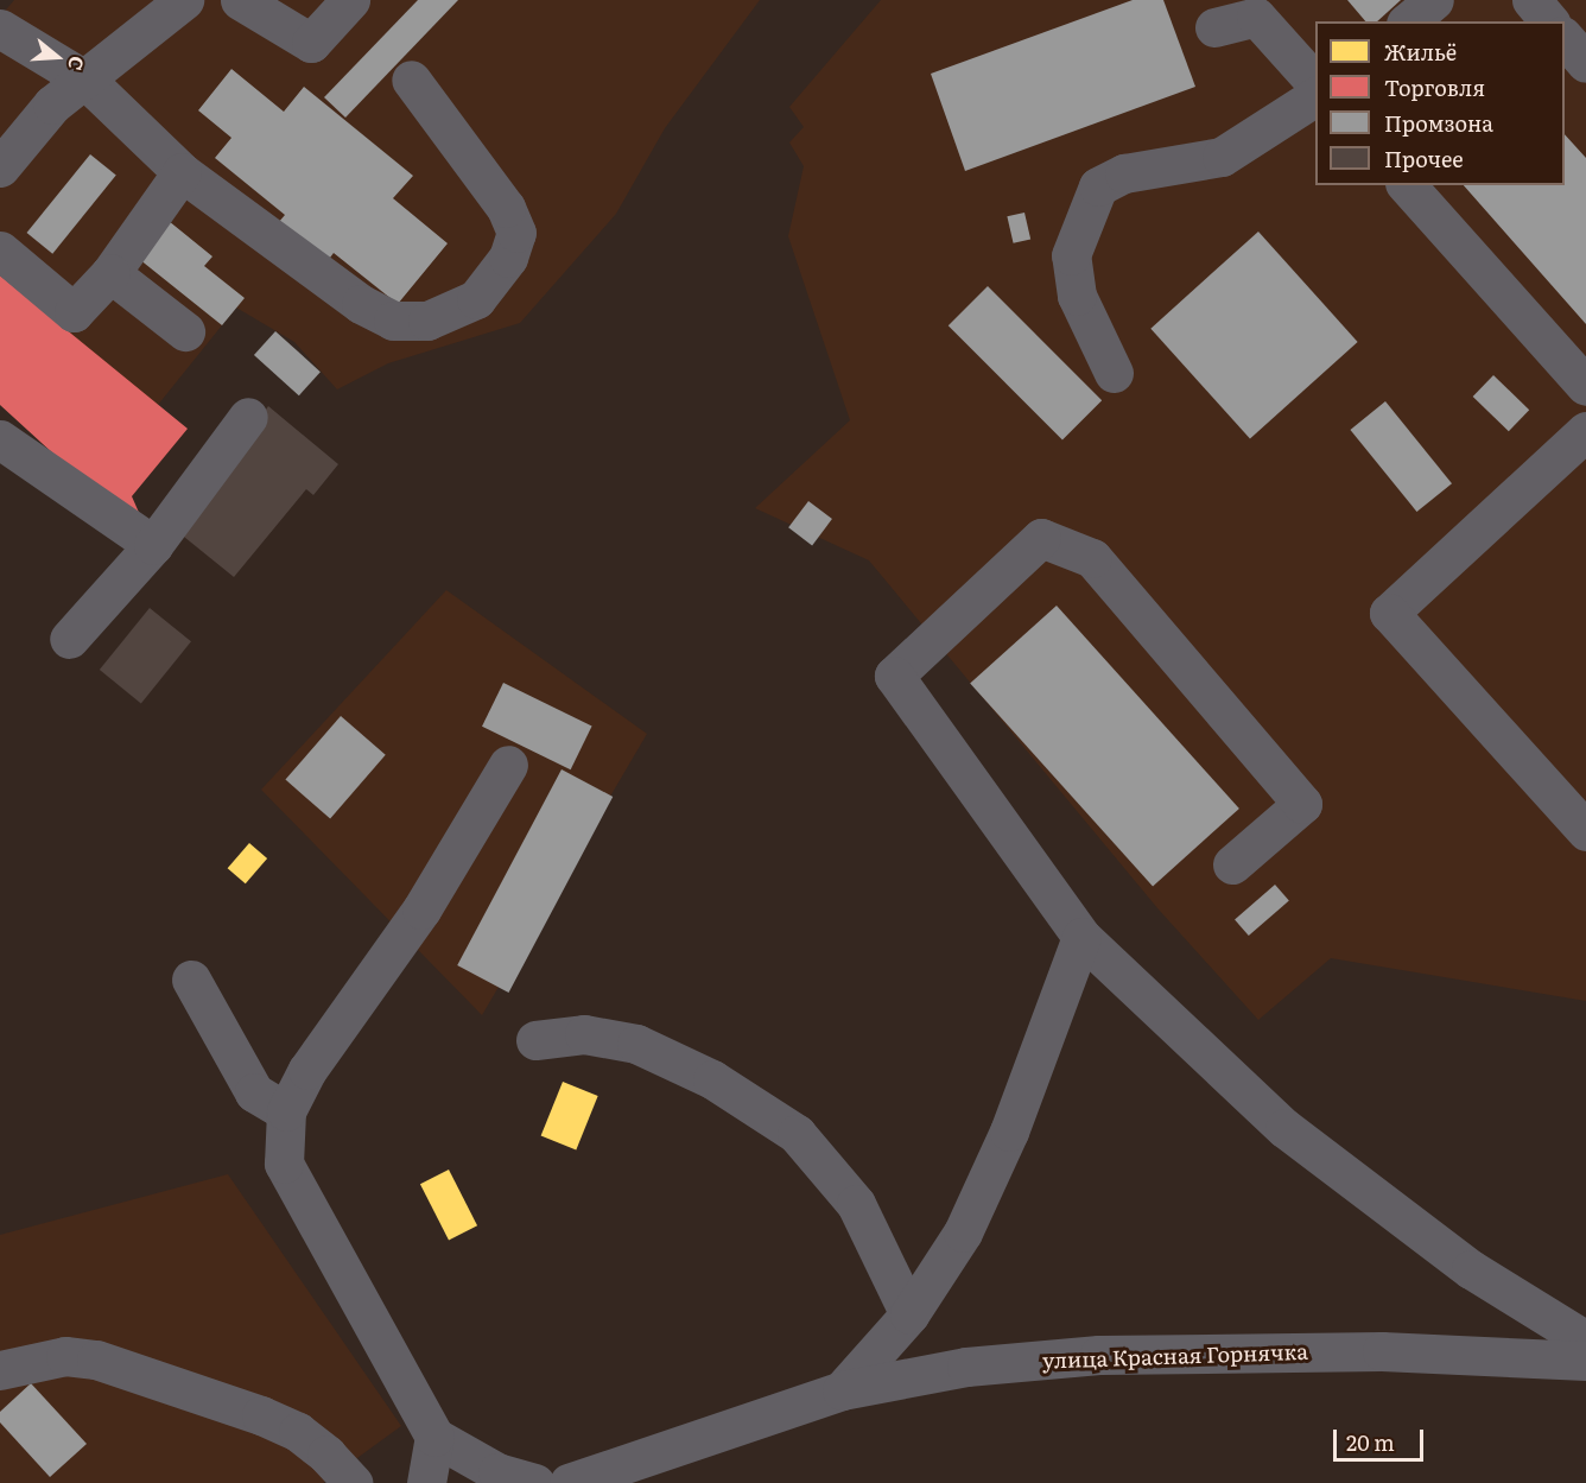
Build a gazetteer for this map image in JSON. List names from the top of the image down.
{
  "streets": {
    "street": ["улица Красная Горнячка"]
  },
  "legend": [
    "Жильё",
    "Торговля",
    "Промзона",
    "Прочее"
  ],
  "scale_bar": "20 m",
  "north": "right"
}
